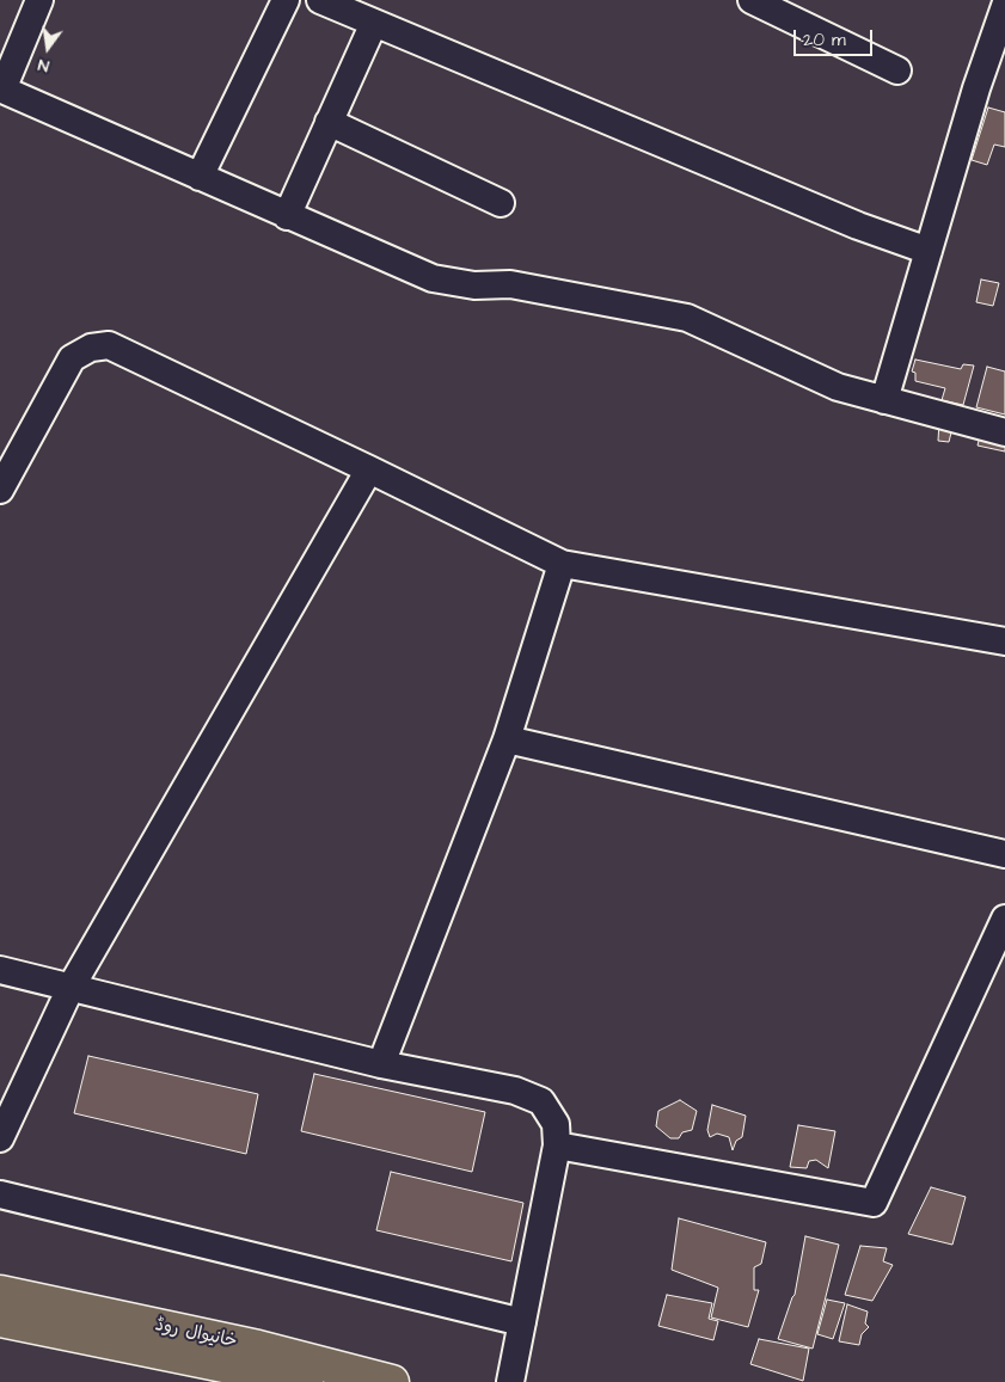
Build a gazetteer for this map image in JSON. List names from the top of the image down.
{
  "streets": {
    "main road": ["خانیوال روڈ"]
  },
  "scale_bar": "20 m",
  "north": "bottom"
}
